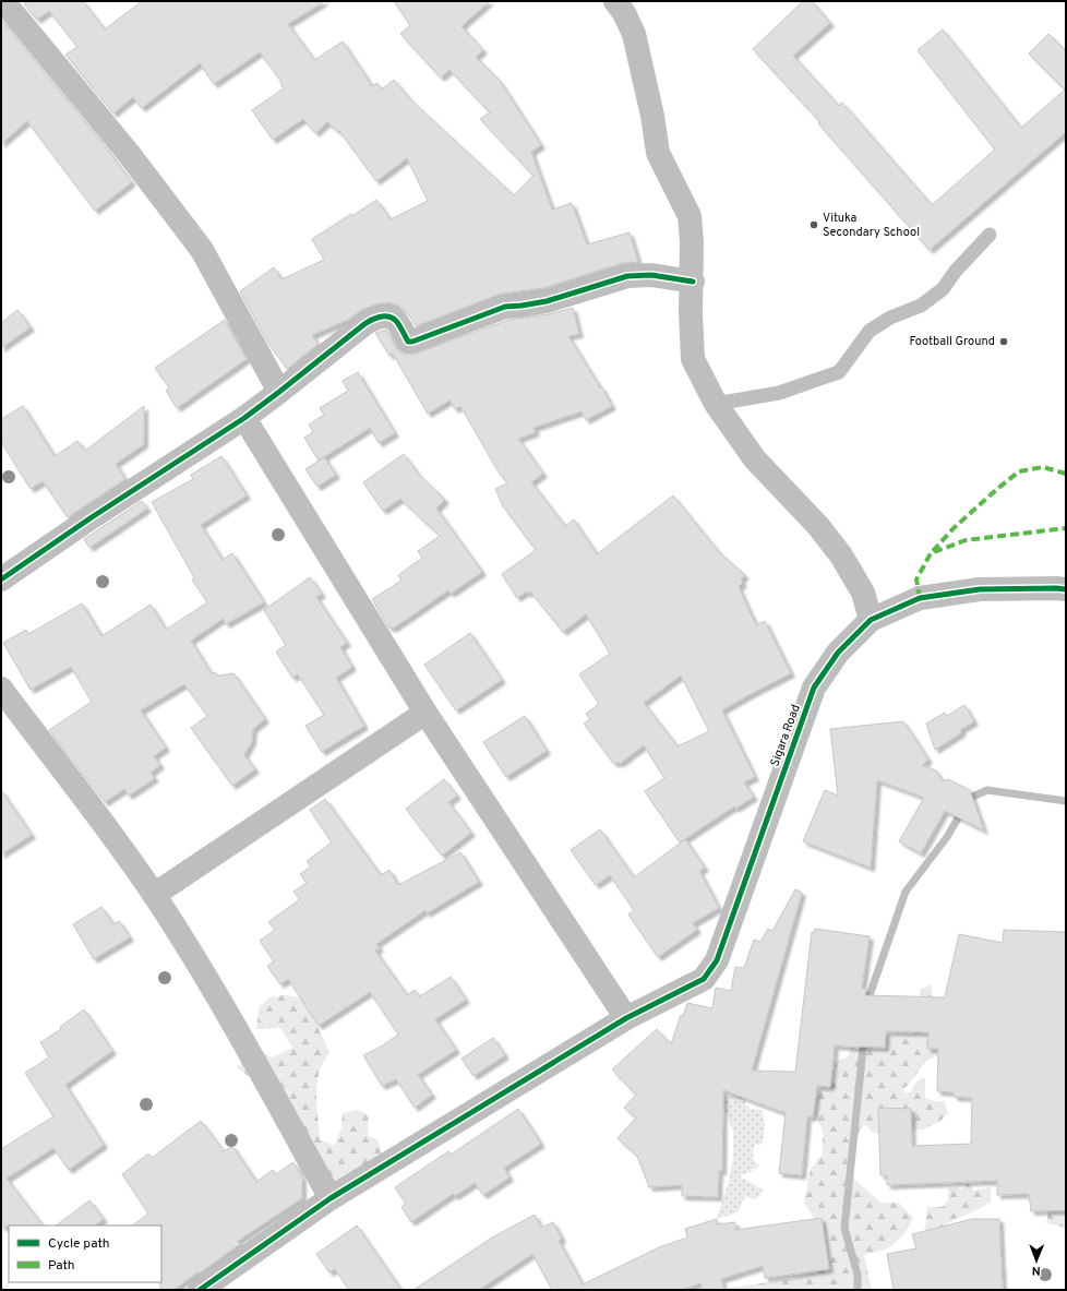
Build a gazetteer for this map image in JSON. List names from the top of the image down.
{
  "streets": {
    "street": ["Sigara Road"]
  },
  "places": ["Vituka Secondary School", "Football Ground"],
  "legend": ["Cycle path", "Path"],
  "north": "bottom"
}
